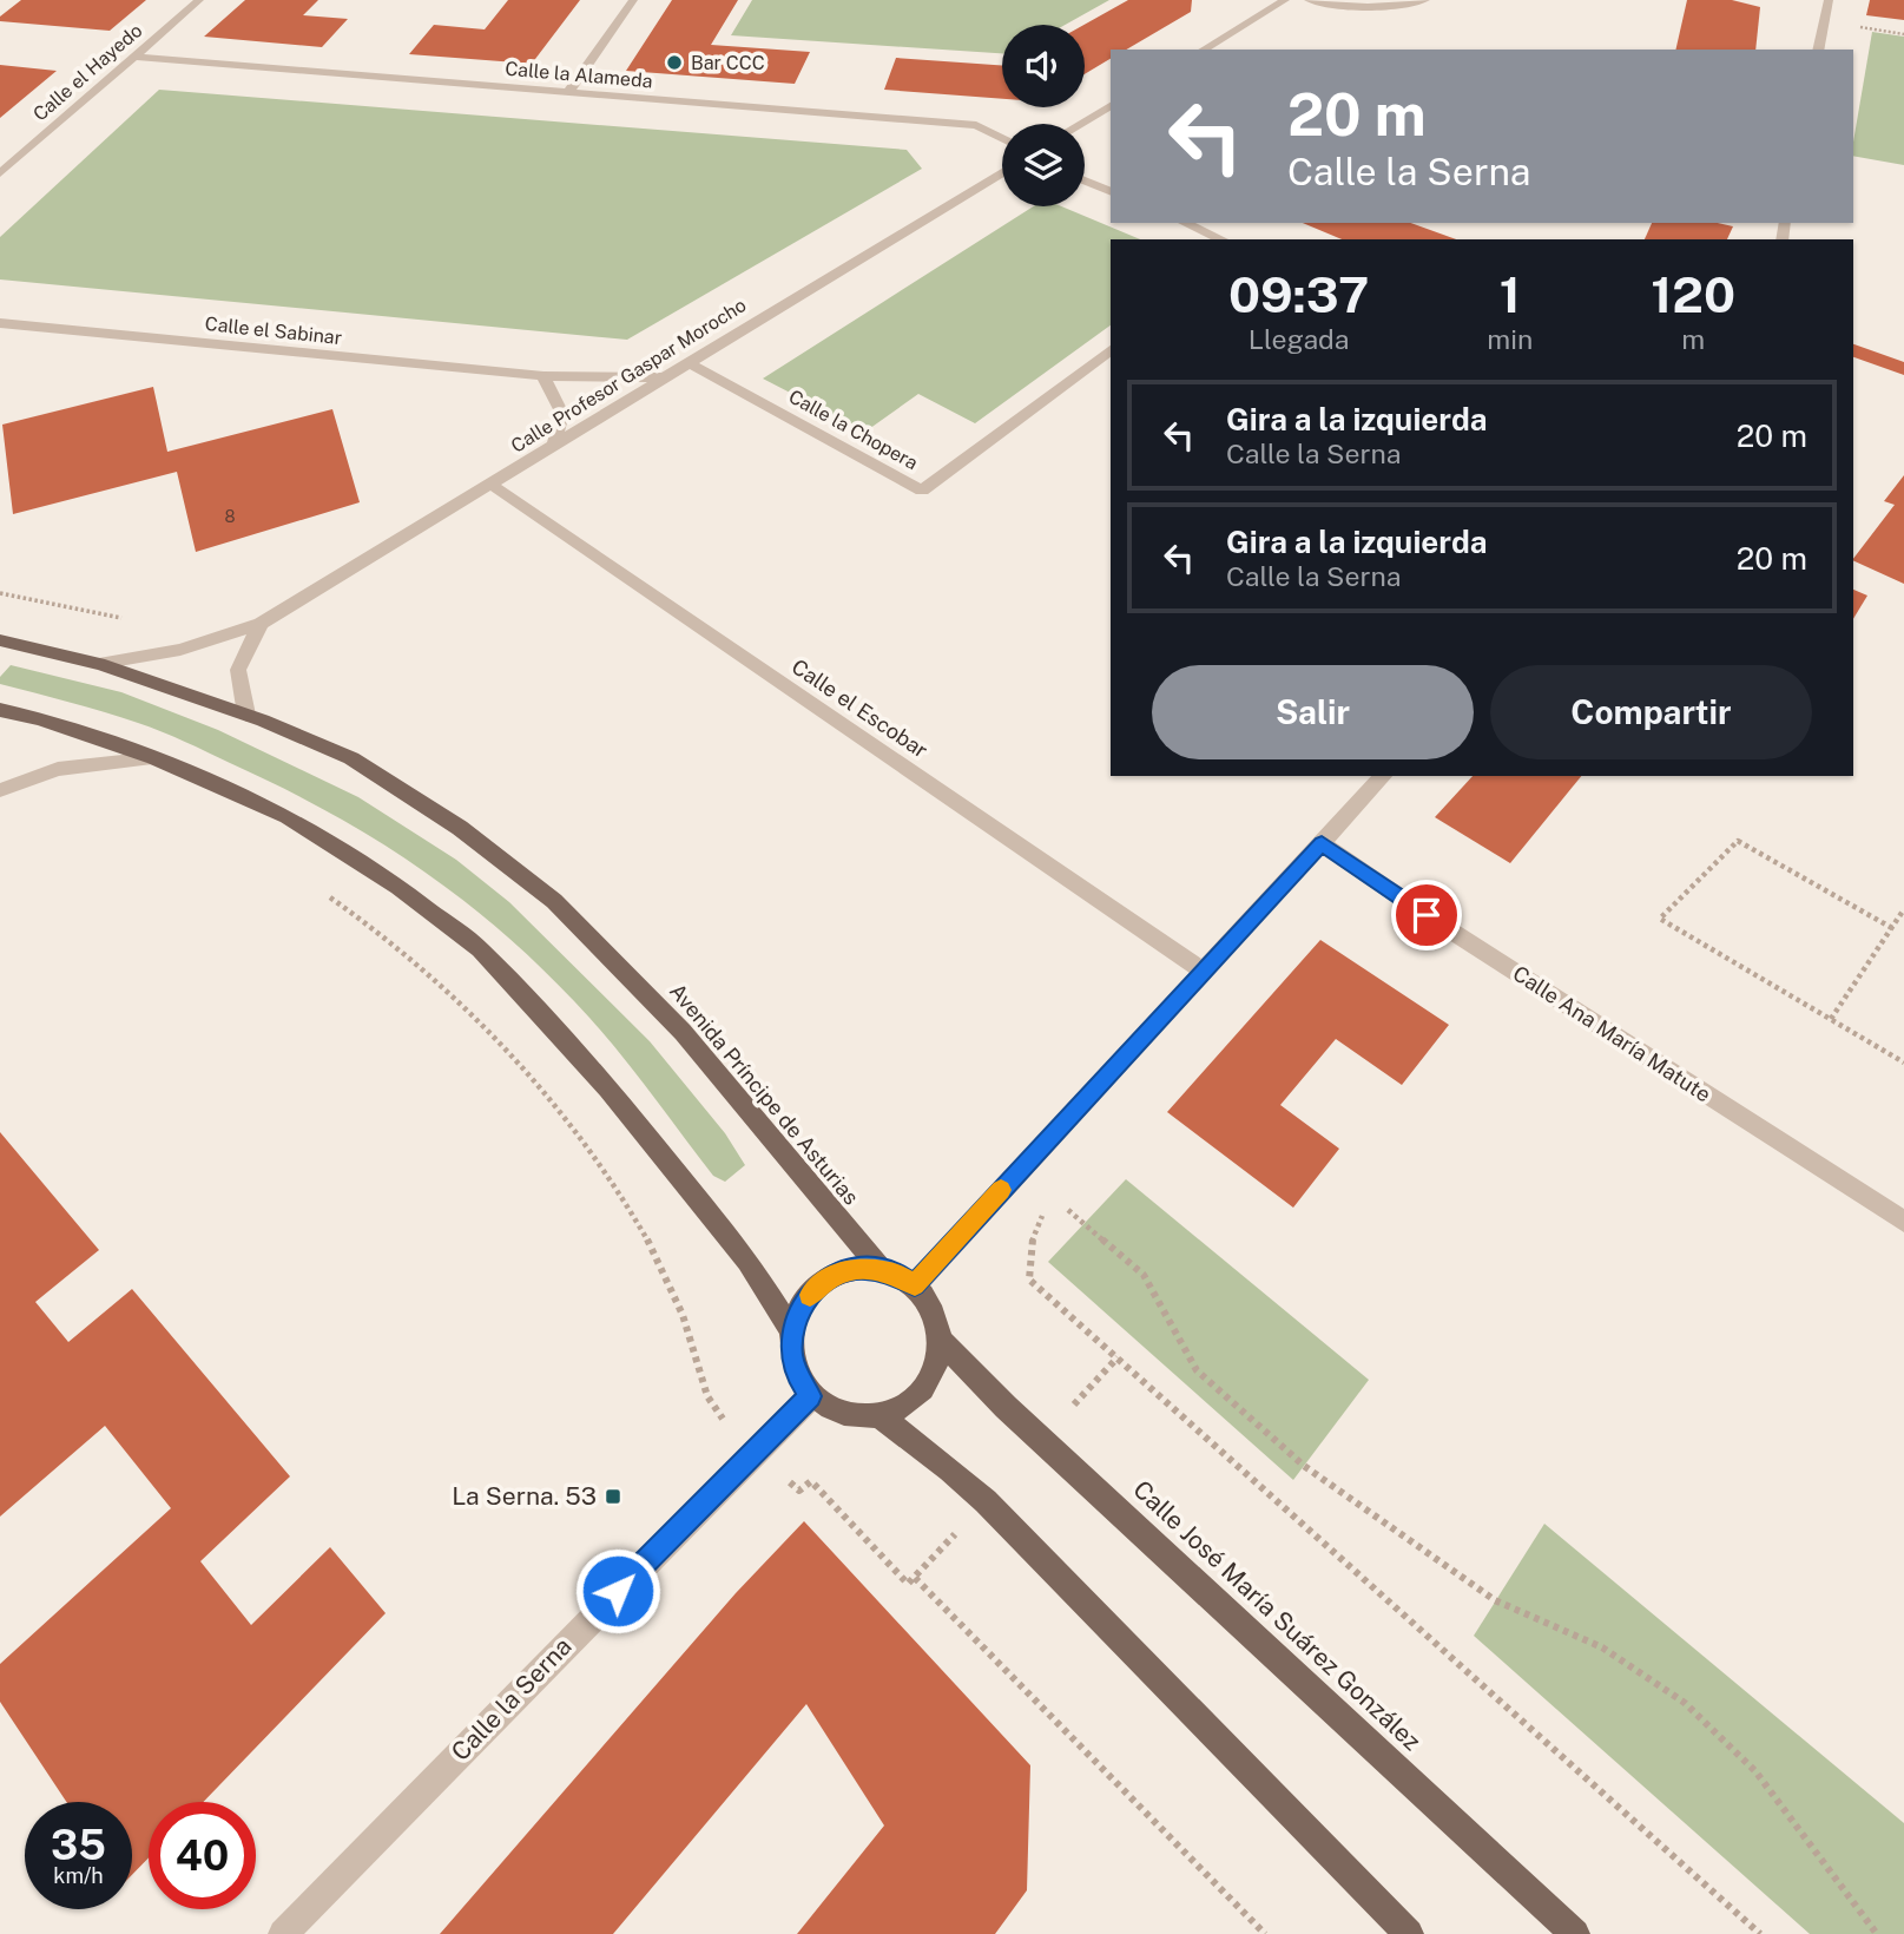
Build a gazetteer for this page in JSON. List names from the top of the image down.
{
  "streets": {
    "main road": ["Avenida Príncipe de Asturias", "Calle José María Suárez González"],
    "street": [
      "Calle el Hayedo",
      "Calle la Alameda",
      "Calle el Sabinar",
      "Calle Profesor Gaspar Morocho",
      "Calle la Chopera",
      "Calle el Escobar",
      "Calle Ana María Matute",
      "Calle la Serna"
    ]
  },
  "crossings": [
    ["Calle el Hayedo", "Calle la Alameda"],
    ["Calle el Sabinar", "Calle Profesor Gaspar Morocho"],
    ["Calle Profesor Gaspar Morocho", "Calle la Chopera"],
    ["Calle Profesor Gaspar Morocho", "Calle el Escobar"],
    ["Calle Profesor Gaspar Morocho", "Avenida Príncipe de Asturias"],
    ["Avenida Príncipe de Asturias", "Calle José María Suárez González"],
    ["Avenida Príncipe de Asturias", "Calle la Serna"],
    ["Calle José María Suárez González", "Calle la Serna"]
  ],
  "places": {
    "other": ["Bar CCC"],
    "transit": ["La Serna. 53"]
  },
  "house_numbers": ["8"],
  "page": {
    "turn": ["20 m", "Calle la Serna"],
    "eta": [
      "09:37",
      "Llegada",
      "1",
      "min",
      "120",
      "m"
    ],
    "list": [
      {
        "name": "Gira a la izquierda",
        "note": "Calle la Serna",
        "value": "20 m"
      },
      {
        "name": "Gira a la izquierda",
        "note": "Calle la Serna",
        "value": "20 m"
      }
    ],
    "buttons": ["Salir", "Compartir"],
    "speed": "35 km/h",
    "limit": "40"
  }
}
